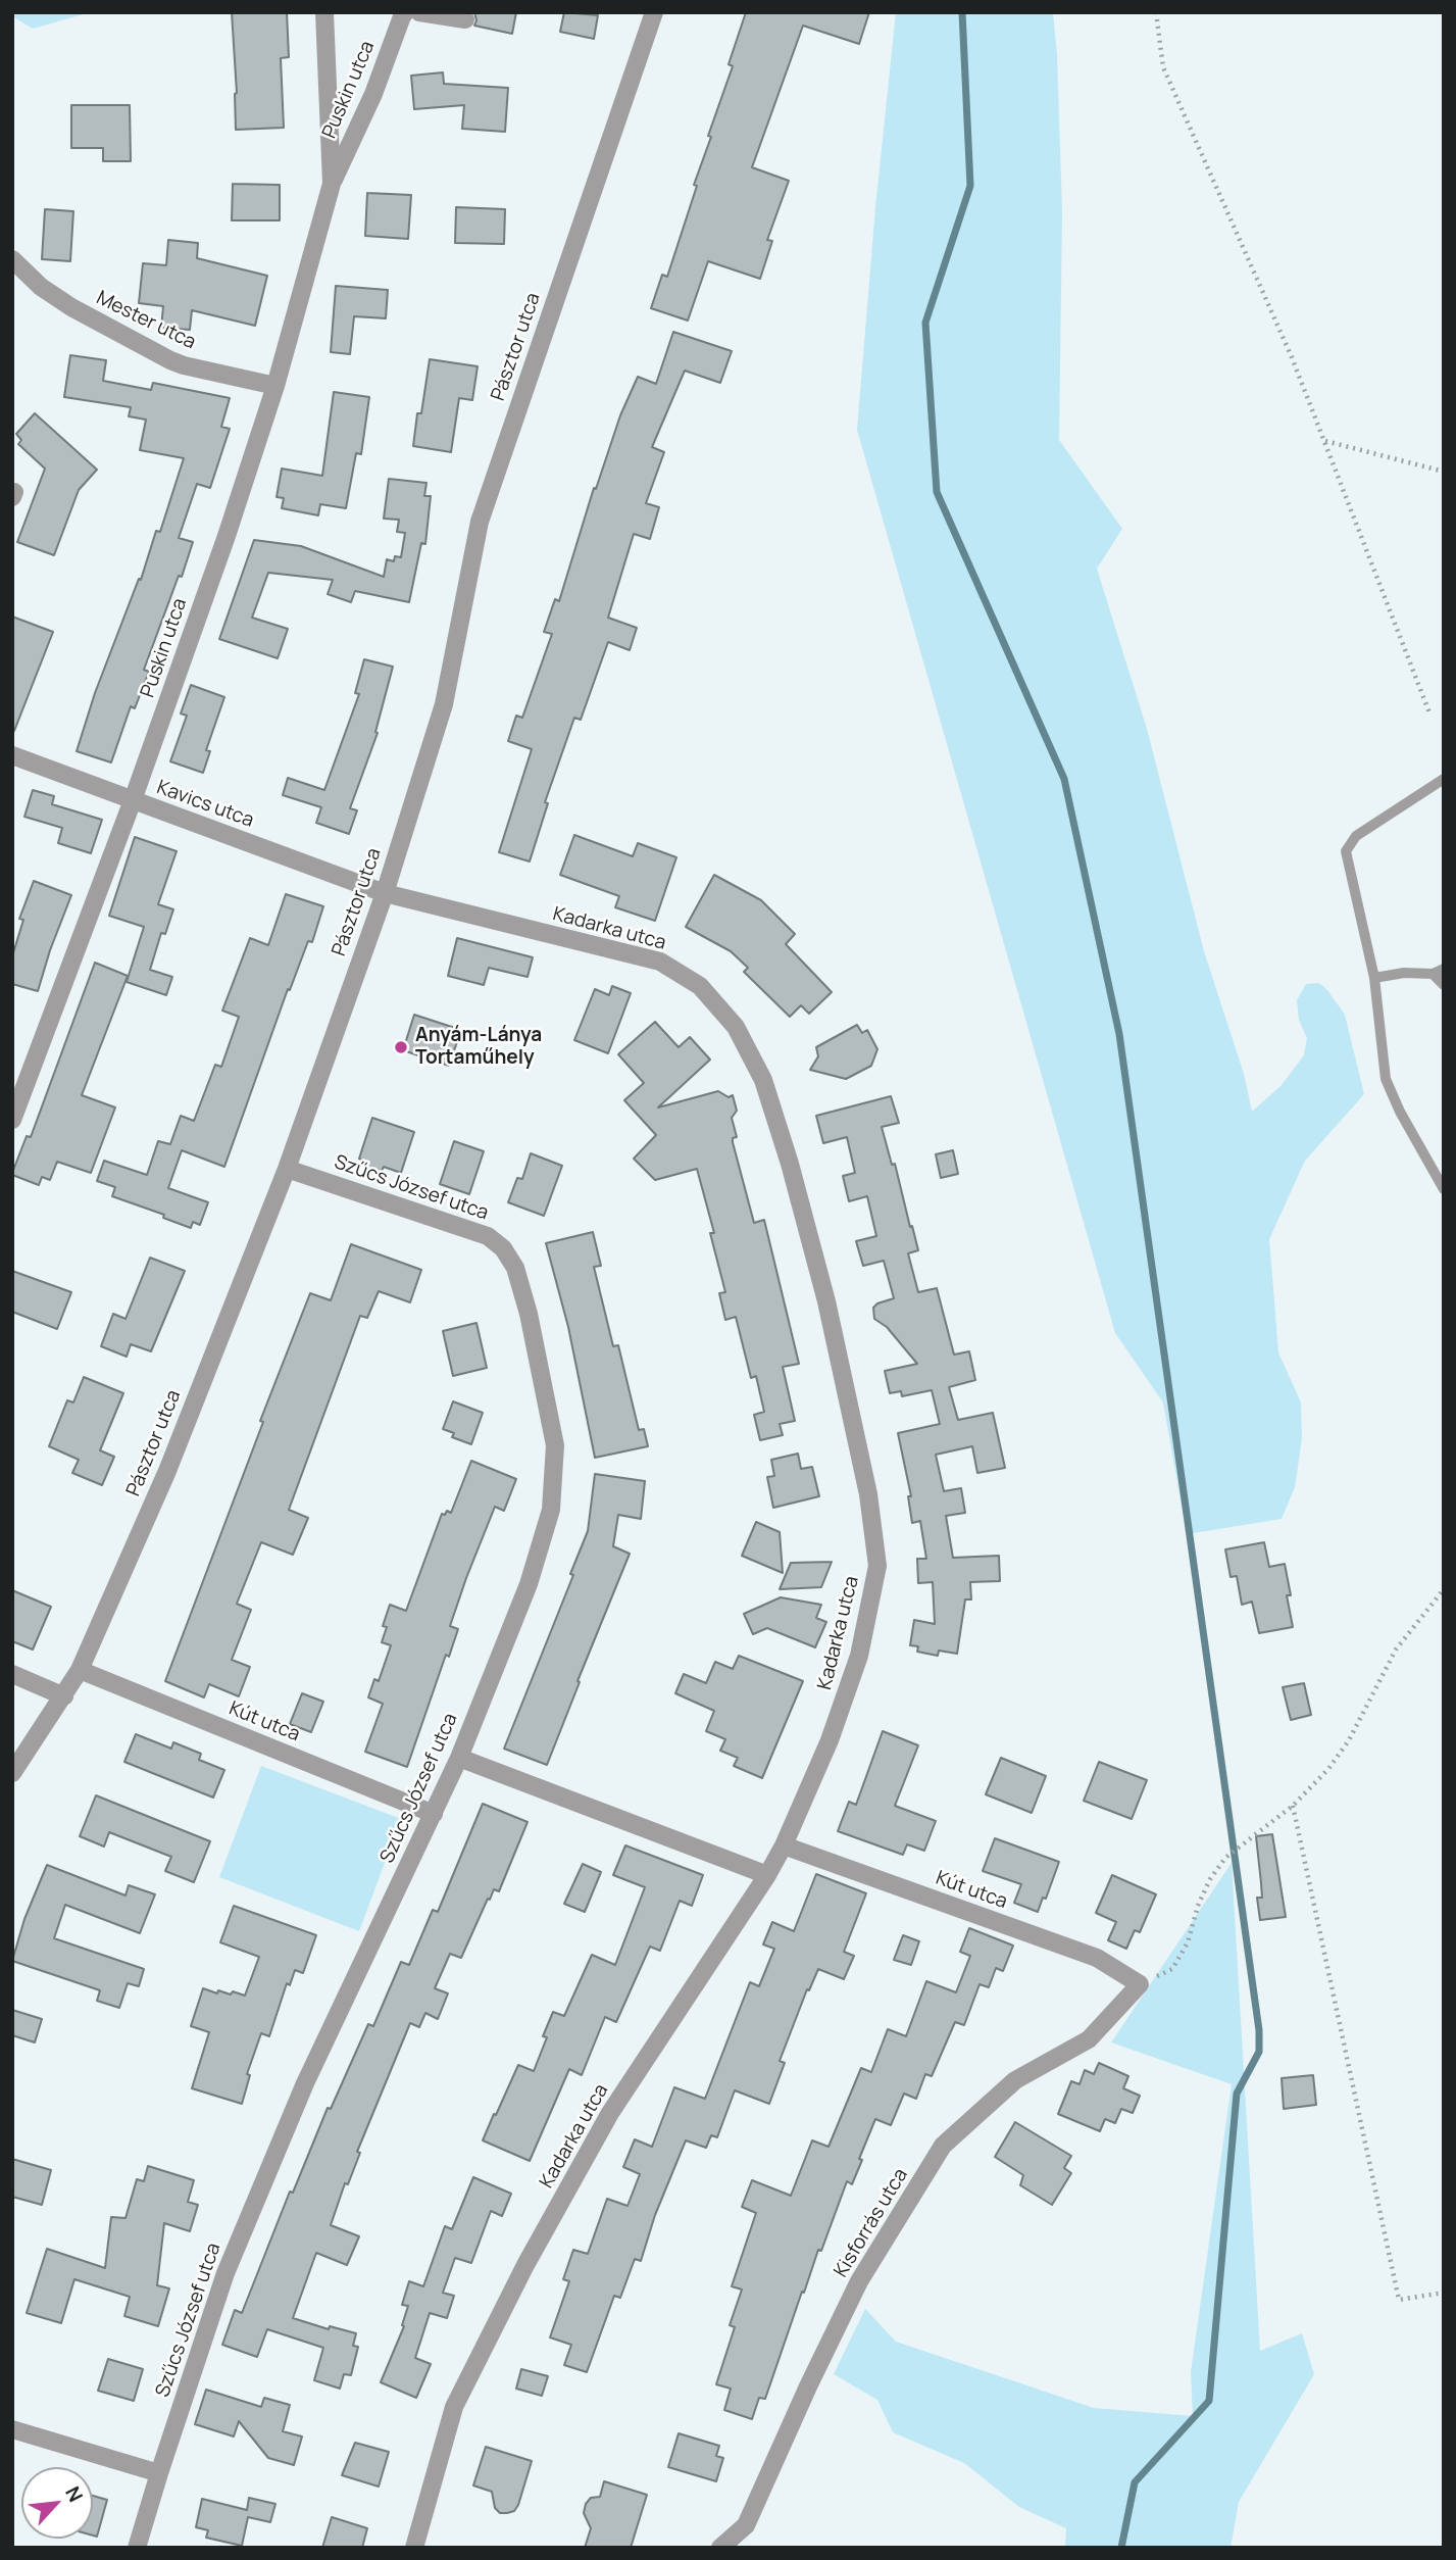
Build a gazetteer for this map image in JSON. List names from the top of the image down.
{
  "streets": {
    "street": [
      "Puskin utca",
      "Mester utca",
      "Pásztor utca",
      "Kavics utca",
      "Kadarka utca",
      "Szűcs József utca",
      "Kút utca",
      "Kisforrás utca"
    ]
  },
  "crossings": [
    ["Puskin utca", "Mester utca"],
    ["Puskin utca", "Kavics utca"],
    ["Pásztor utca", "Kavics utca"],
    ["Pásztor utca", "Kadarka utca"],
    ["Pásztor utca", "Szűcs József utca"],
    ["Pásztor utca", "Kút utca"],
    ["Kavics utca", "Kadarka utca"],
    ["Kadarka utca", "Kút utca"],
    ["Szűcs József utca", "Kút utca"],
    ["Kút utca", "Kisforrás utca"]
  ],
  "places": ["Anyám-Lánya Tortaműhely"],
  "north": "top right"
}
